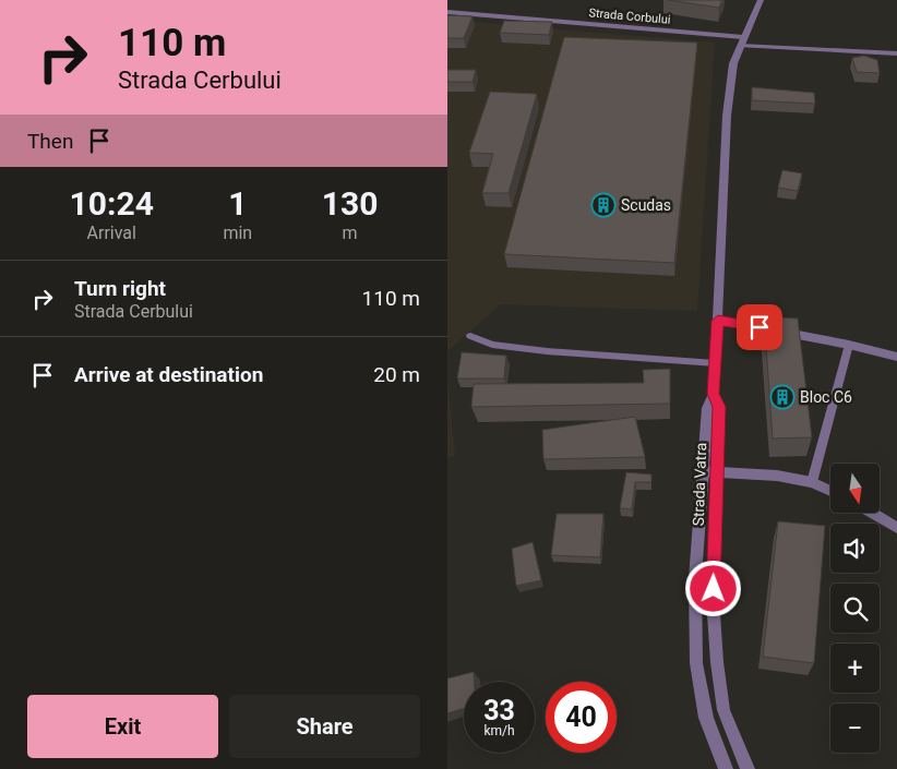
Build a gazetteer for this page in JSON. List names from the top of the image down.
{
  "streets": {
    "street": ["Strada Corbului", "Strada Vatra"]
  },
  "crossings": [
    ["Strada Corbului", "Strada Vatra"]
  ],
  "places": {
    "building": ["Scudas", "Bloc C6"]
  },
  "north": "bottom",
  "page": {
    "turn": ["110 m", "Strada Cerbului"],
    "then": "Then",
    "eta": [
      "10:24",
      "Arrival",
      "1",
      "min",
      "130",
      "m"
    ],
    "list": [
      {
        "name": "Turn right",
        "note": "Strada Cerbului",
        "value": "110 m"
      },
      {
        "name": "Arrive at destination",
        "value": "20 m"
      }
    ],
    "map_buttons": ["+", "−"],
    "speed": "33 km/h",
    "limit": "40",
    "buttons": ["Exit", "Share"]
  }
}
